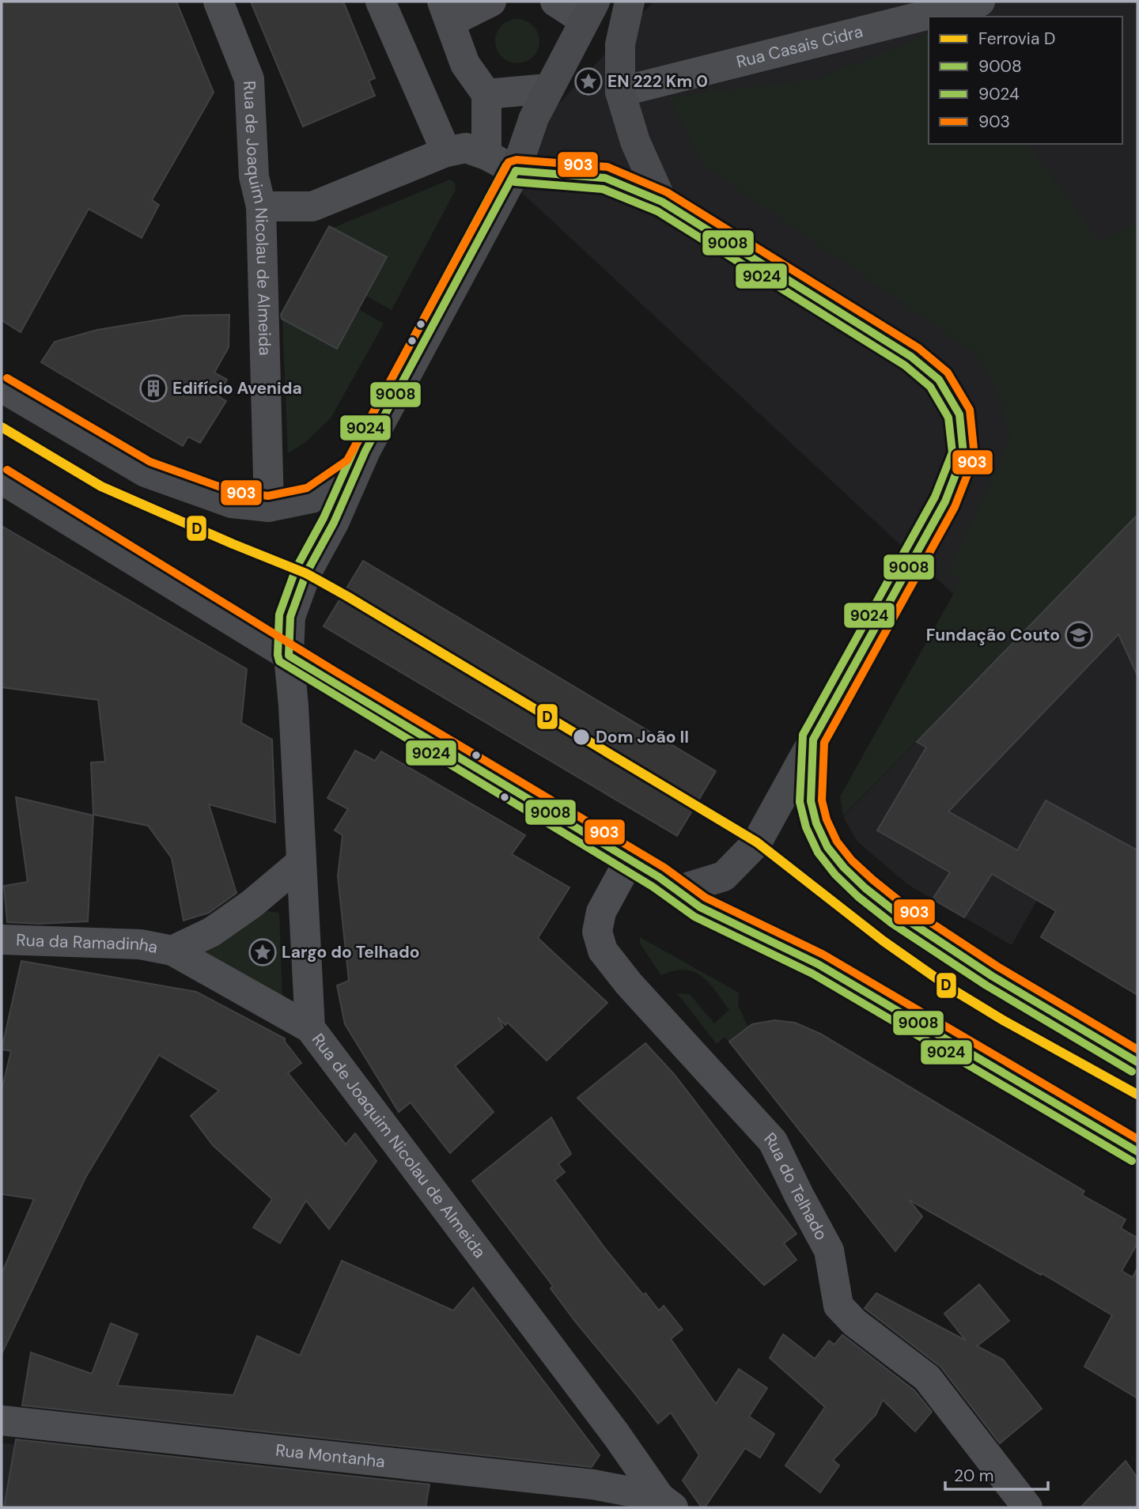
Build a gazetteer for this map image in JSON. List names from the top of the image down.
{
  "streets": {
    "street": [
      "Rua Casais Cidra",
      "Rua de Joaquim Nicolau de Almeida",
      "Rua da Ramadinha",
      "Rua do Telhado",
      "Rua Montanha"
    ]
  },
  "crossings": [
    ["Rua de Joaquim Nicolau de Almeida", "Rua Montanha"]
  ],
  "places": {
    "place": ["EN 222 Km 0", "Largo do Telhado"],
    "building": ["Edifício Avenida"],
    "school or university": ["Fundação Couto"],
    "other": ["Dom João II"]
  },
  "lines": [
    "transit line 903",
    "transit line 9024",
    "transit line 9008",
    "rail line D"
  ],
  "legend": [
    "Ferrovia D",
    "9008",
    "9024",
    "903"
  ],
  "scale_bar": "20 m"
}
